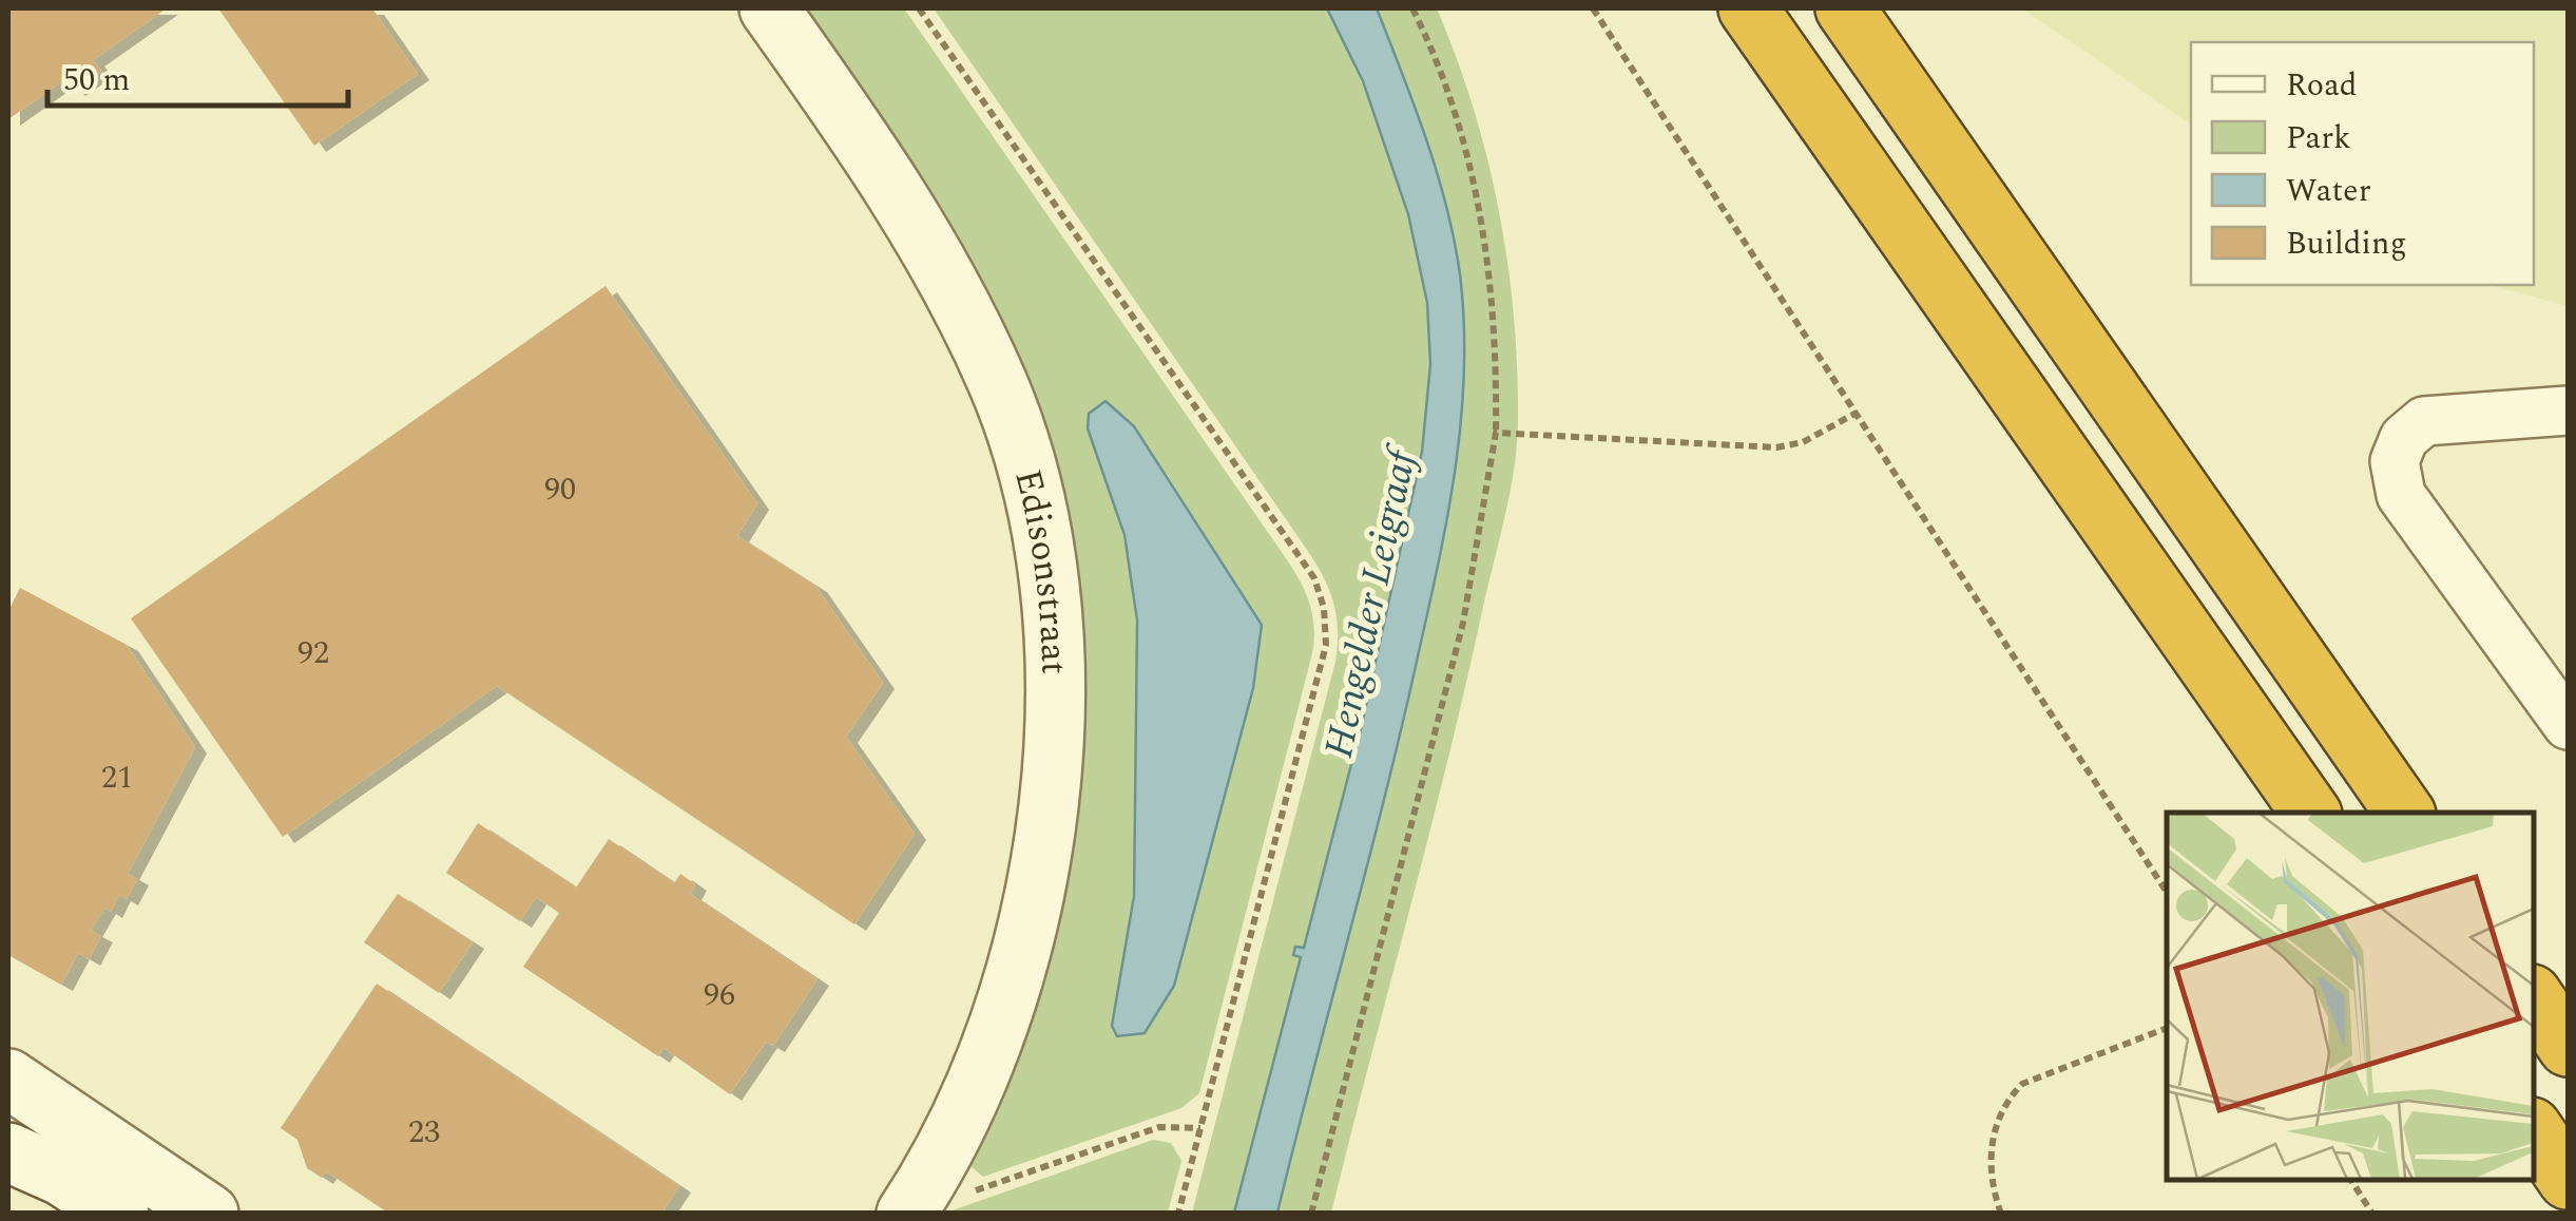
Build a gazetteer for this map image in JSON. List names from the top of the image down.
{
  "streets": {
    "street": ["Edisonstraat"]
  },
  "water": ["Hengelder Leigraaf"],
  "house_numbers": [
    "90",
    "92",
    "21",
    "96",
    "23"
  ],
  "legend": [
    "Road",
    "Park",
    "Water",
    "Building"
  ],
  "scale_bar": "50 m"
}
